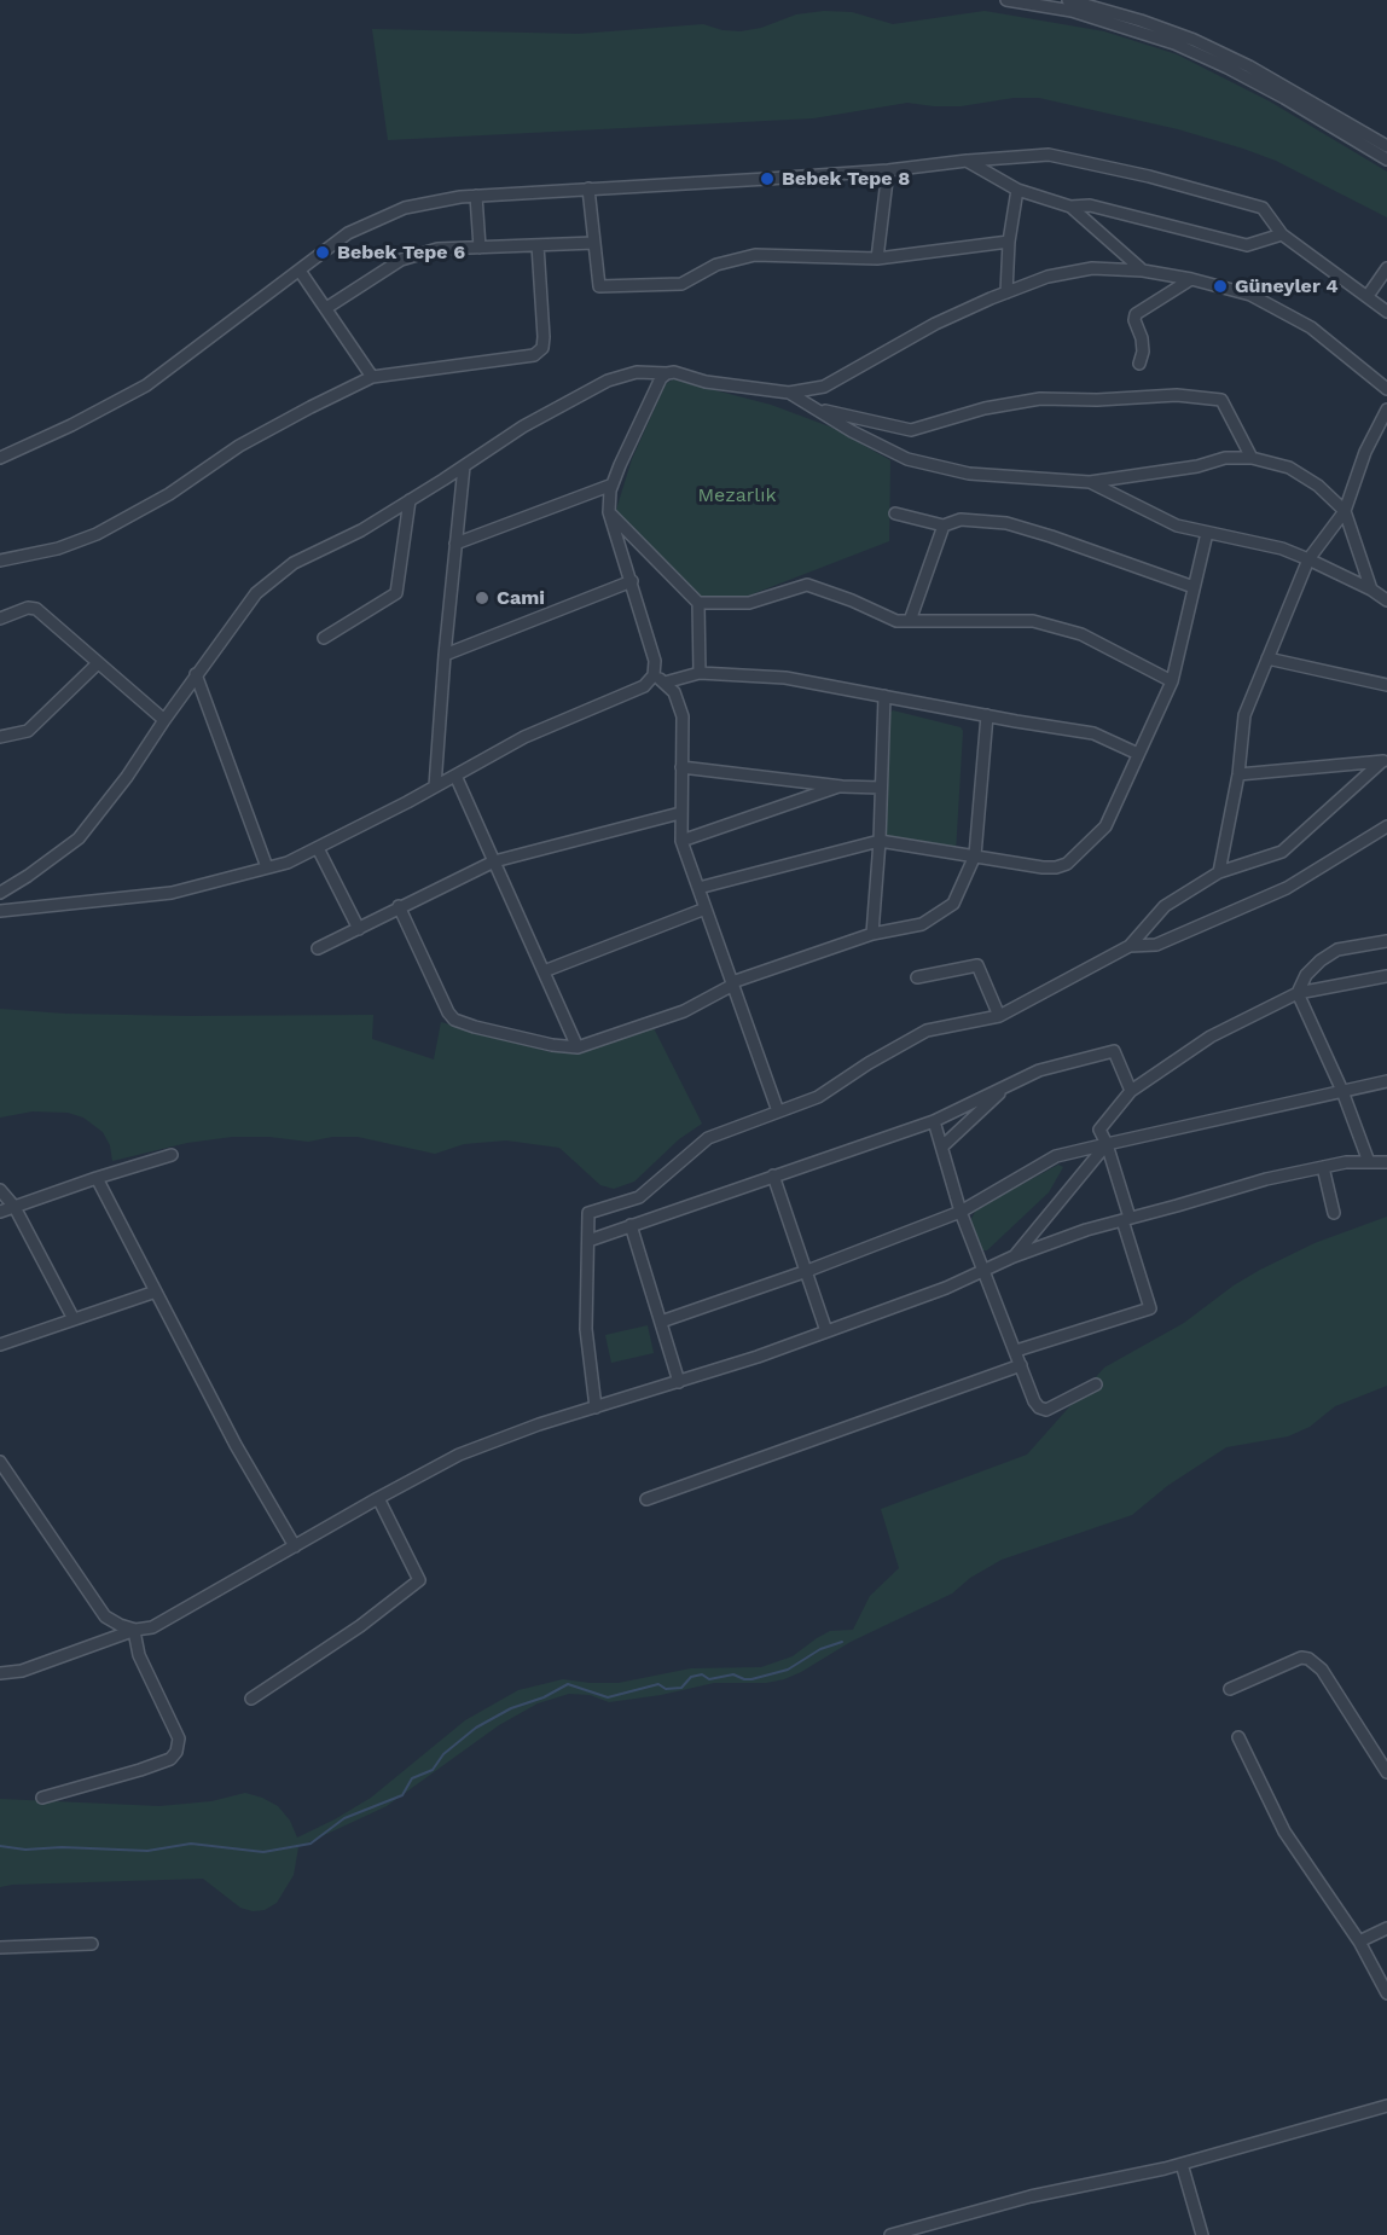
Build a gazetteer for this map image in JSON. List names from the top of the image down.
{
  "parks": ["Mezarlık"],
  "places": [
    "Bebek Tepe 8",
    "Bebek Tepe 6",
    "Güneyler 4",
    "Cami"
  ]
}
